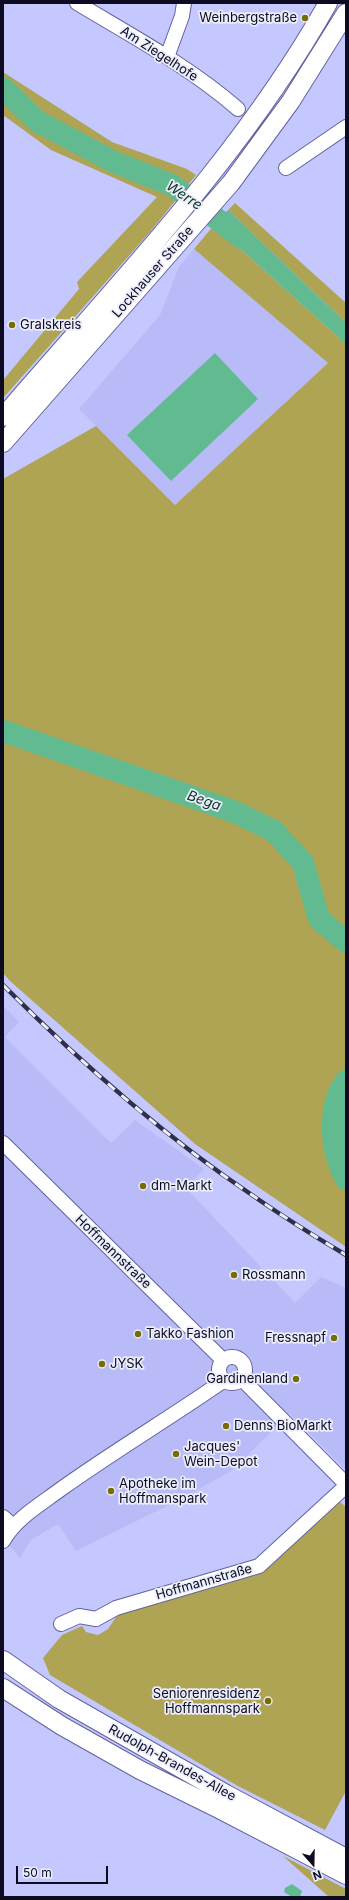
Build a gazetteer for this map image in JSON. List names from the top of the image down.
{
  "streets": {
    "main road": ["Lockhauser Straße", "Rudolph-Brandes-Allee"],
    "street": ["Am Ziegelhofe", "Hoffmannstraße"]
  },
  "water": ["Werre", "Bega"],
  "places": [
    "Weinbergstraße",
    "Gralskreis",
    "dm-Markt",
    "Rossmann",
    "Takko Fashion",
    "Fressnapf",
    "JYSK",
    "Gardinenland",
    "Denns BioMarkt",
    "Jacques' Wein-Depot",
    "Apotheke im Hoffmanspark",
    "Seniorenresidenz Hoffmannspark"
  ],
  "scale_bar": "50 m",
  "north": "bottom"
}
